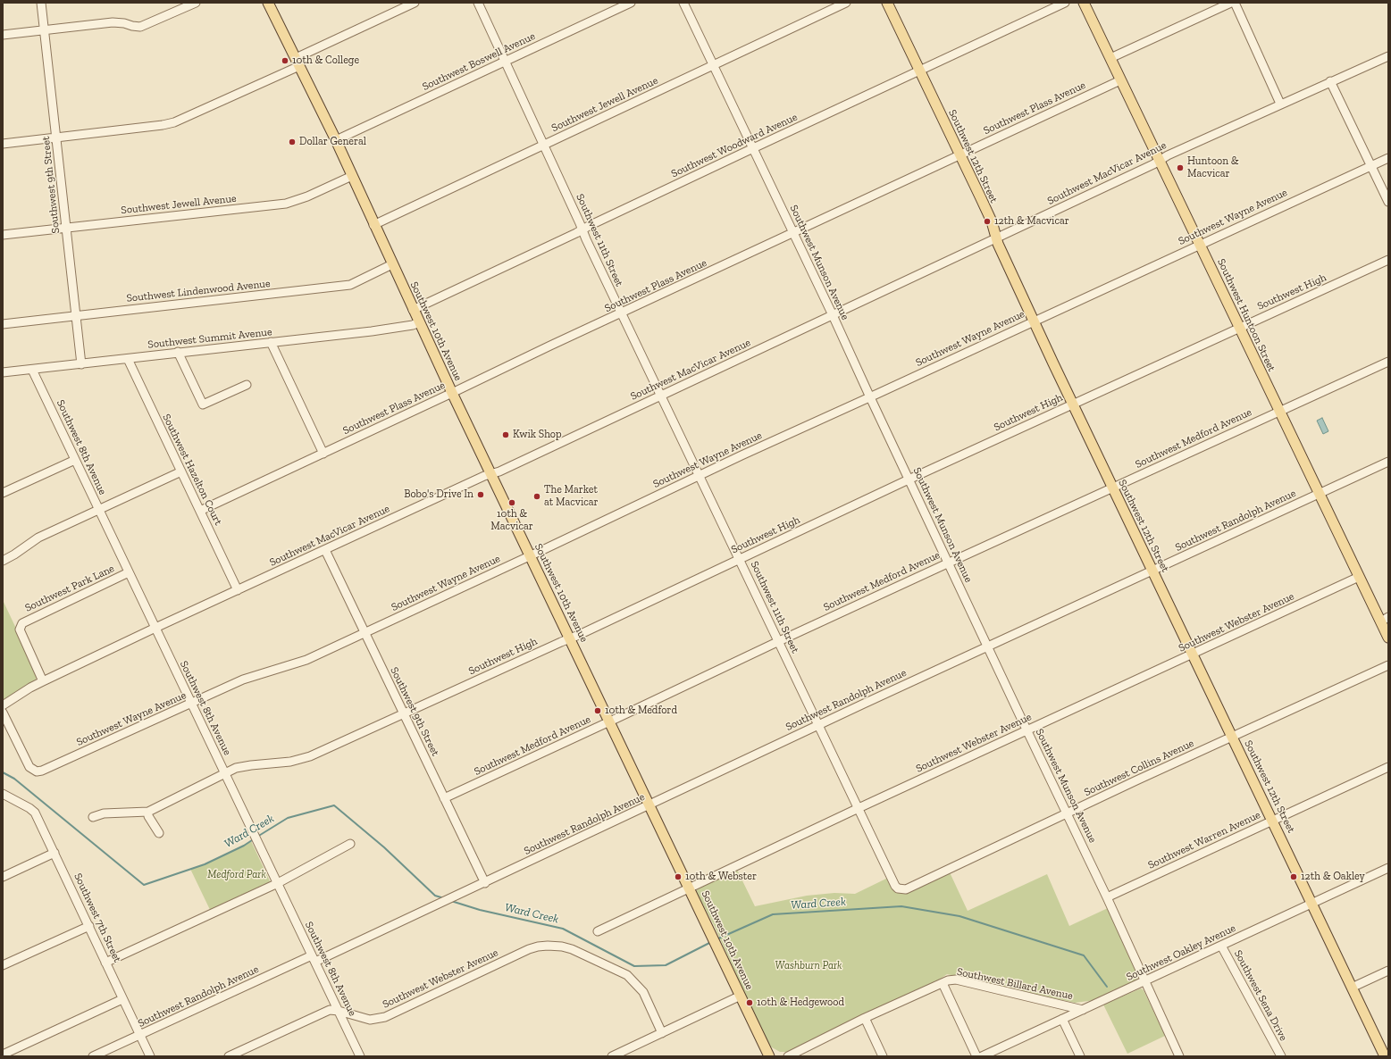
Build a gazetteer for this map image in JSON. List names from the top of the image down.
{
  "streets": {
    "main road": ["Southwest 12th Street", "Southwest Huntoon Street", "Southwest 10th Avenue"],
    "street": [
      "Southwest Boswell Avenue",
      "Southwest Jewell Avenue",
      "Southwest Plass Avenue",
      "Southwest Woodward Avenue",
      "Southwest MacVicar Avenue",
      "Southwest 9th Street",
      "Southwest Wayne Avenue",
      "Southwest 11th Street",
      "Southwest Munson Avenue",
      "Southwest Lindenwood Avenue",
      "Southwest High",
      "Southwest Summit Avenue",
      "Southwest Medford Avenue",
      "Southwest 8th Avenue",
      "Southwest Hazelton Court",
      "Southwest Randolph Avenue",
      "Southwest Park Lane",
      "Southwest Webster Avenue",
      "Southwest Collins Avenue",
      "Southwest Warren Avenue",
      "Southwest 7th Street",
      "Southwest Oakley Avenue",
      "Southwest Billard Avenue",
      "Southwest Sena Drive"
    ]
  },
  "crossings": [
    ["Southwest Boswell Avenue", "Southwest 11th Street"],
    ["Southwest Boswell Avenue", "Southwest 10th Avenue"],
    ["Southwest Jewell Avenue", "Southwest 9th Street"],
    ["Southwest Jewell Avenue", "Southwest 11th Street"],
    ["Southwest Jewell Avenue", "Southwest Munson Avenue"],
    ["Southwest Jewell Avenue", "Southwest 10th Avenue"],
    ["Southwest Plass Avenue", "Southwest 12th Street"],
    ["Southwest Plass Avenue", "Southwest 11th Street"],
    ["Southwest Plass Avenue", "Southwest Munson Avenue"],
    ["Southwest Plass Avenue", "Southwest Huntoon Street"],
    ["Southwest Plass Avenue", "Southwest 10th Avenue"],
    ["Southwest Plass Avenue", "Southwest Hazelton Court"],
    ["Southwest Woodward Avenue", "Southwest 12th Street"],
    ["Southwest Woodward Avenue", "Southwest 11th Street"],
    ["Southwest Woodward Avenue", "Southwest Munson Avenue"],
    ["Southwest Woodward Avenue", "Southwest 10th Avenue"],
    ["Southwest 12th Street", "Southwest MacVicar Avenue"],
    ["Southwest 12th Street", "Southwest Wayne Avenue"],
    ["Southwest 12th Street", "Southwest High"],
    ["Southwest 12th Street", "Southwest Medford Avenue"],
    ["Southwest 12th Street", "Southwest Randolph Avenue"],
    ["Southwest 12th Street", "Southwest Webster Avenue"],
    ["Southwest 12th Street", "Southwest Collins Avenue"],
    ["Southwest 12th Street", "Southwest Warren Avenue"],
    ["Southwest 12th Street", "Southwest Oakley Avenue"],
    ["Southwest MacVicar Avenue", "Southwest 9th Street"],
    ["Southwest MacVicar Avenue", "Southwest 11th Street"],
    ["Southwest MacVicar Avenue", "Southwest Munson Avenue"],
    ["Southwest MacVicar Avenue", "Southwest Huntoon Street"],
    ["Southwest MacVicar Avenue", "Southwest 10th Avenue"],
    ["Southwest MacVicar Avenue", "Southwest 8th Avenue"],
    ["Southwest MacVicar Avenue", "Southwest Hazelton Court"],
    ["Southwest MacVicar Avenue", "Southwest Park Lane"],
    ["Southwest 9th Street", "Southwest Wayne Avenue"],
    ["Southwest 9th Street", "Southwest Lindenwood Avenue"],
    ["Southwest 9th Street", "Southwest High"],
    ["Southwest 9th Street", "Southwest Summit Avenue"],
    ["Southwest 9th Street", "Southwest Medford Avenue"],
    ["Southwest 9th Street", "Southwest Randolph Avenue"],
    ["Southwest Wayne Avenue", "Southwest 11th Street"],
    ["Southwest Wayne Avenue", "Southwest Munson Avenue"],
    ["Southwest Wayne Avenue", "Southwest Huntoon Street"],
    ["Southwest Wayne Avenue", "Southwest 10th Avenue"],
    ["Southwest Wayne Avenue", "Southwest 8th Avenue"],
    ["Southwest 11th Street", "Southwest High"],
    ["Southwest 11th Street", "Southwest Medford Avenue"],
    ["Southwest 11th Street", "Southwest Randolph Avenue"],
    ["Southwest 11th Street", "Southwest Webster Avenue"],
    ["Southwest 11th Street", "Southwest Collins Avenue"],
    ["Southwest Munson Avenue", "Southwest High"],
    ["Southwest Munson Avenue", "Southwest Medford Avenue"],
    ["Southwest Munson Avenue", "Southwest Randolph Avenue"],
    ["Southwest Munson Avenue", "Southwest Webster Avenue"],
    ["Southwest Munson Avenue", "Southwest Collins Avenue"],
    ["Southwest Munson Avenue", "Southwest Warren Avenue"],
    ["Southwest Munson Avenue", "Southwest Oakley Avenue"],
    ["Southwest Lindenwood Avenue", "Southwest 10th Avenue"],
    ["Southwest High", "Southwest Huntoon Street"],
    ["Southwest High", "Southwest 10th Avenue"],
    ["Southwest High", "Southwest 8th Avenue"],
    ["Southwest Huntoon Street", "Southwest Medford Avenue"],
    ["Southwest Huntoon Street", "Southwest Randolph Avenue"],
    ["Southwest Huntoon Street", "Southwest Webster Avenue"],
    ["Southwest 10th Avenue", "Southwest Summit Avenue"],
    ["Southwest 10th Avenue", "Southwest Medford Avenue"],
    ["Southwest 10th Avenue", "Southwest Randolph Avenue"],
    ["Southwest 10th Avenue", "Southwest Webster Avenue"],
    ["Southwest Summit Avenue", "Southwest 8th Avenue"],
    ["Southwest Summit Avenue", "Southwest Hazelton Court"],
    ["Southwest 8th Avenue", "Southwest Randolph Avenue"],
    ["Southwest 8th Avenue", "Southwest Park Lane"],
    ["Southwest 8th Avenue", "Southwest Webster Avenue"],
    ["Southwest Randolph Avenue", "Southwest 7th Street"],
    ["Southwest Oakley Avenue", "Southwest Billard Avenue"],
    ["Southwest Oakley Avenue", "Southwest Sena Drive"]
  ],
  "water": ["Ward Creek"],
  "parks": ["Medford Park", "Washburn Park"],
  "places": [
    "10th & College",
    "Dollar General",
    "Huntoon & Macvicar",
    "12th & Macvicar",
    "Kwik Shop",
    "Bobo's Drive In",
    "The Market at Macvicar",
    "10th & Macvicar",
    "10th & Medford",
    "10th & Webster",
    "12th & Oakley",
    "10th & Hedgewood"
  ]
}
